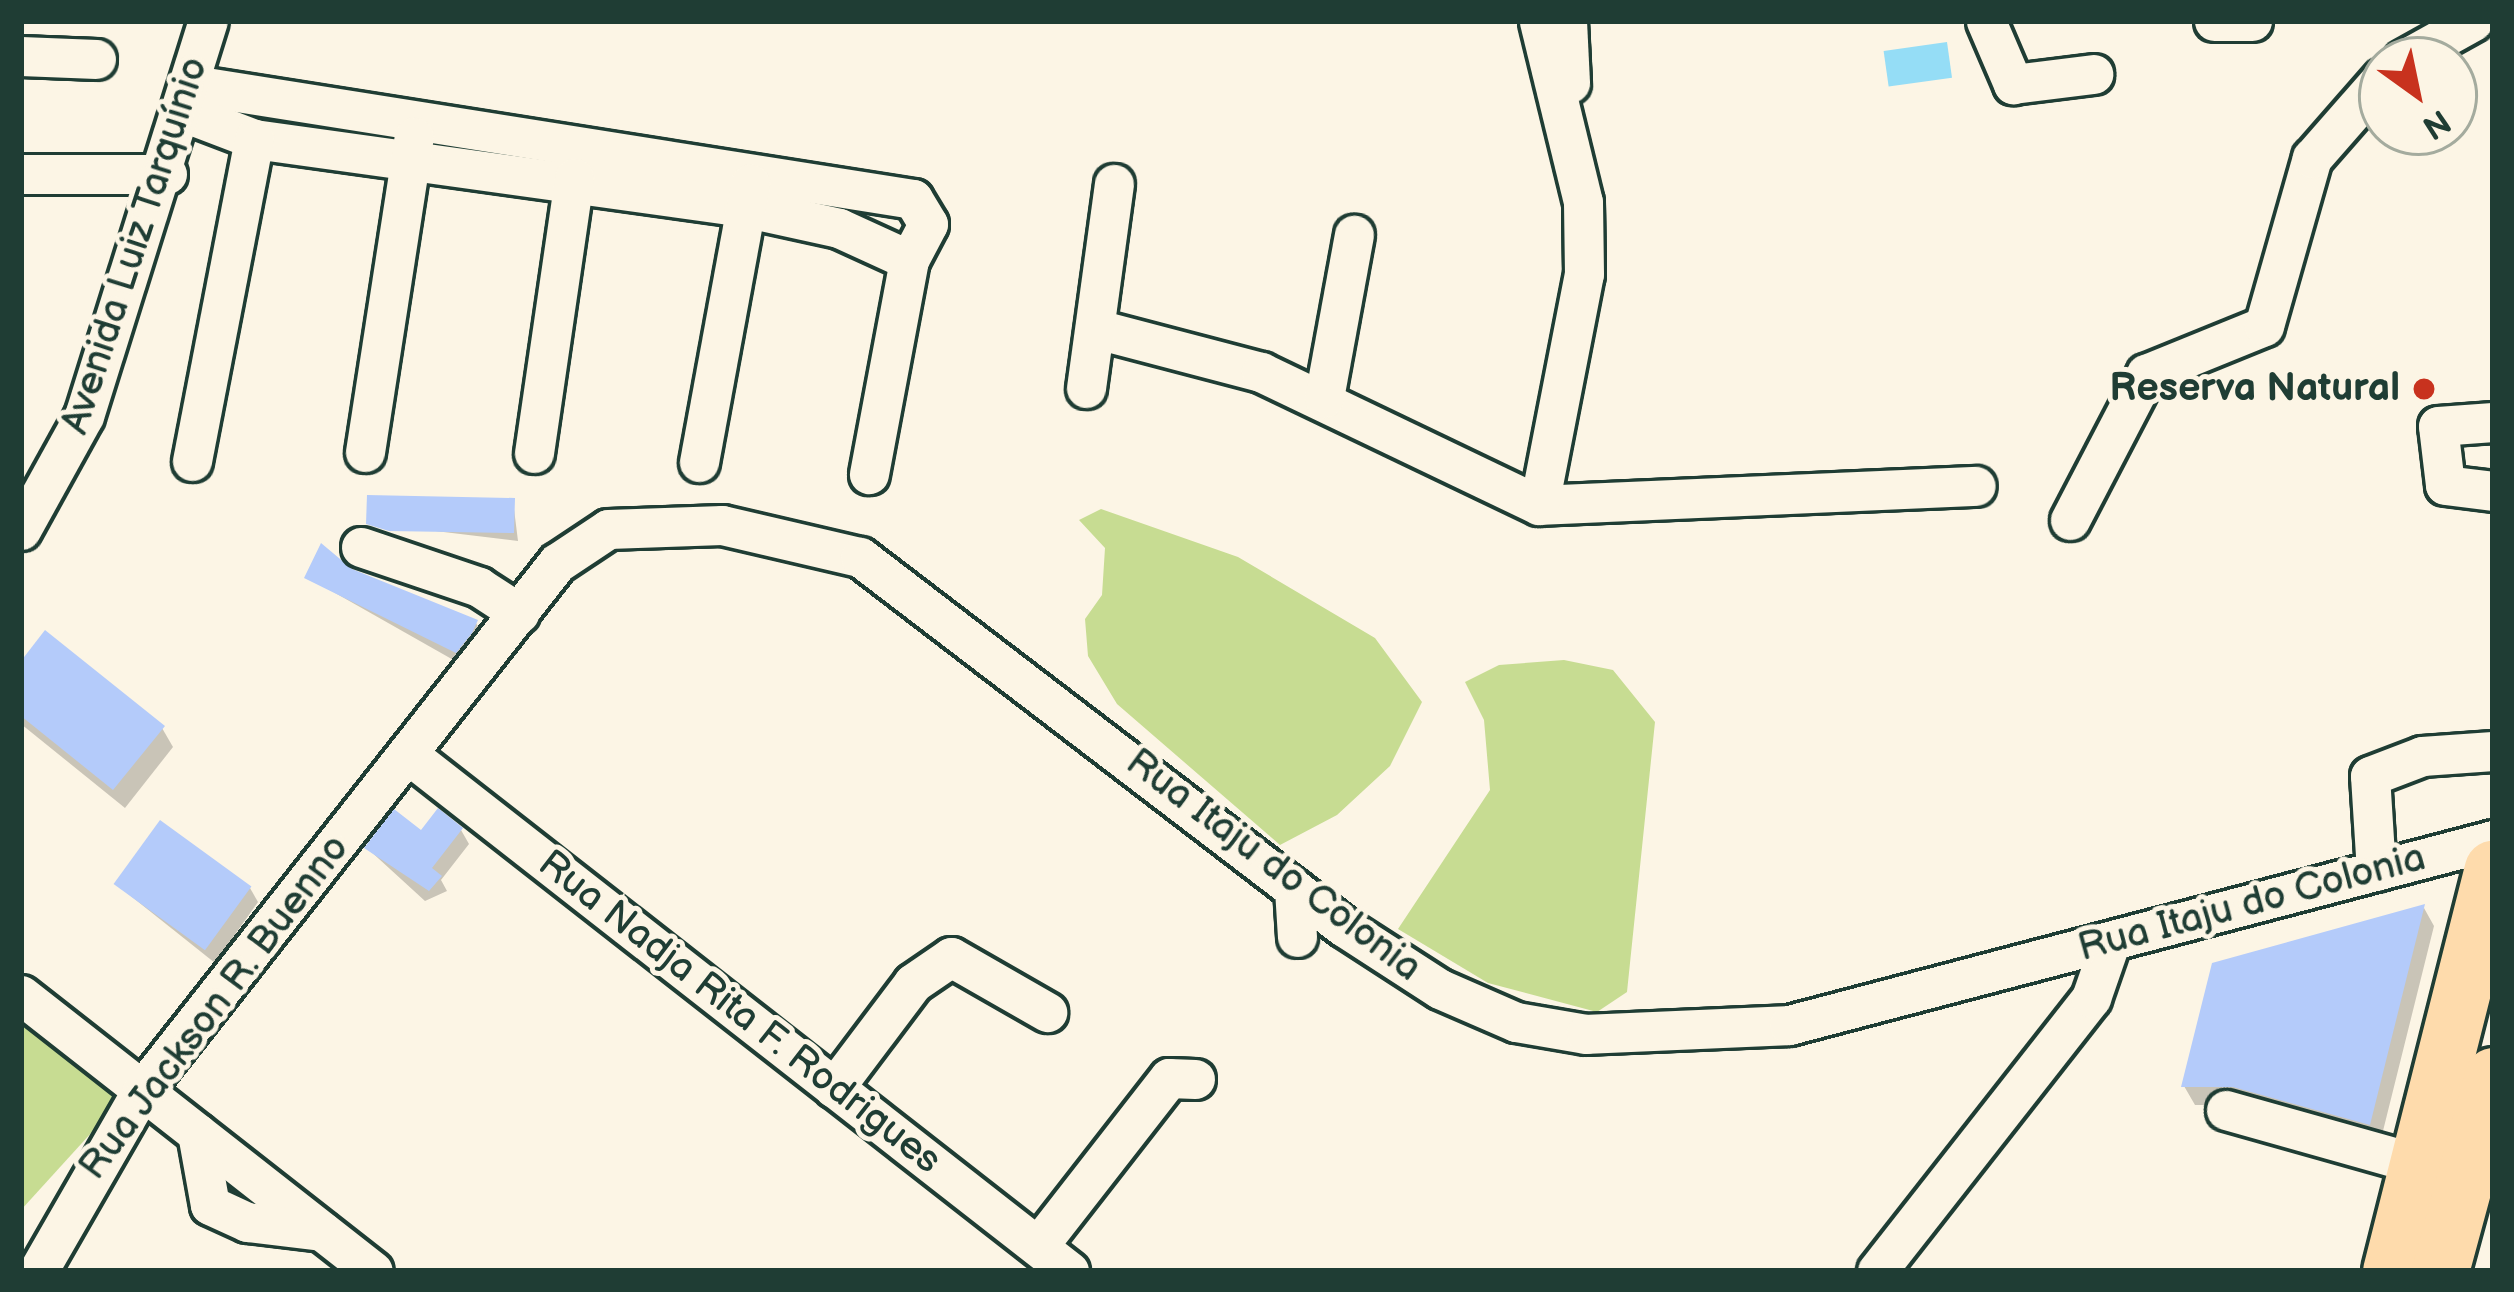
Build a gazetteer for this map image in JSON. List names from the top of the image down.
{
  "streets": {
    "street": [
      "Avenida Luiz Tarquínio",
      "Rua Itaju do Colonia",
      "Rua Jackson R. Buenno",
      "Rua Nadja Rita F. Rodrigues"
    ]
  },
  "crossings": [
    ["Rua Itaju do Colonia", "Rua Jackson R. Buenno"],
    ["Rua Itaju do Colonia", "Rua Nadja Rita F. Rodrigues"],
    ["Rua Jackson R. Buenno", "Rua Nadja Rita F. Rodrigues"]
  ],
  "places": ["Reserva Natural"],
  "north": "bottom right"
}
